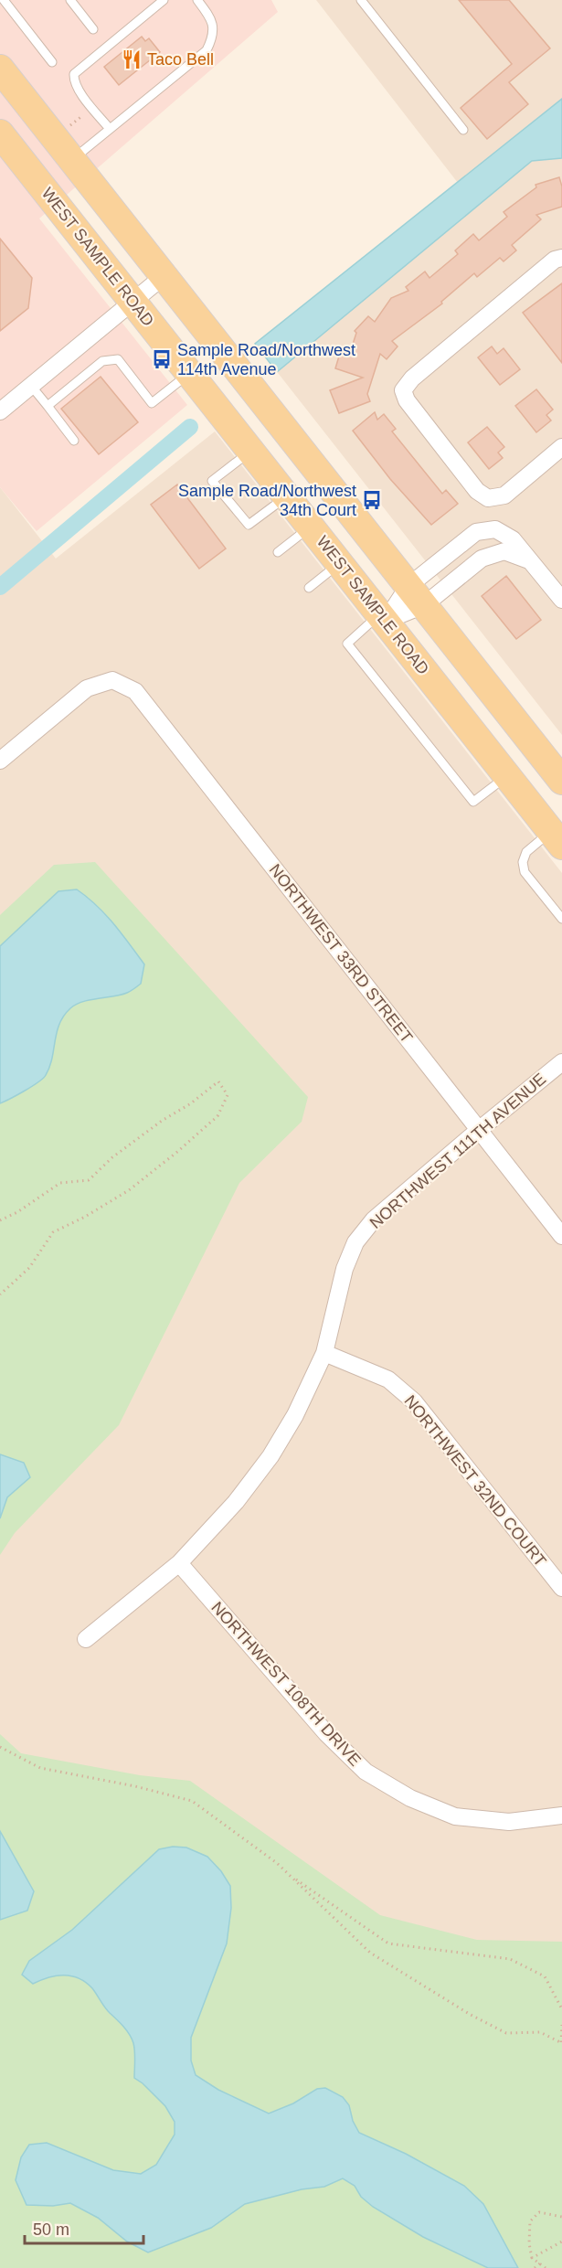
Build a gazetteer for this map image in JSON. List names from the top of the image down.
{
  "streets": {
    "main road": ["WEST SAMPLE ROAD"],
    "street": [
      "NORTHWEST 33RD STREET",
      "NORTHWEST 111TH AVENUE",
      "NORTHWEST 32ND COURT",
      "NORTHWEST 108TH DRIVE"
    ]
  },
  "crossings": [
    ["NORTHWEST 33RD STREET", "NORTHWEST 111TH AVENUE"],
    ["NORTHWEST 111TH AVENUE", "NORTHWEST 32ND COURT"],
    ["NORTHWEST 111TH AVENUE", "NORTHWEST 108TH DRIVE"]
  ],
  "places": {
    "restaurant": ["Taco Bell"],
    "bus stop": ["Sample Road/Northwest 114th Avenue", "Sample Road/Northwest 34th Court"]
  },
  "scale_bar": "50 m"
}
